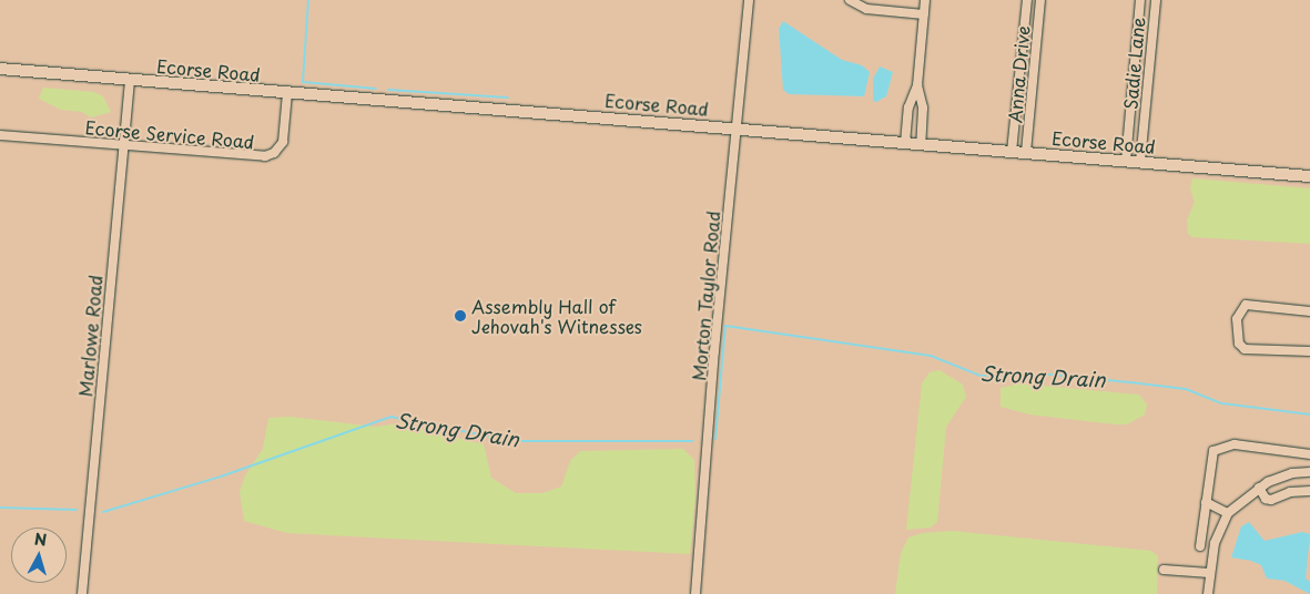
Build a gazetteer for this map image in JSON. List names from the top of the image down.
{
  "streets": {
    "main road": ["Ecorse Road"],
    "street": [
      "Sadie Lane",
      "Anna Drive",
      "Ecorse Service Road",
      "Morton Taylor Road",
      "Marlowe Road"
    ]
  },
  "crossings": [
    ["Sadie Lane", "Ecorse Road"],
    ["Ecorse Road", "Anna Drive"],
    ["Ecorse Road", "Ecorse Service Road"],
    ["Ecorse Road", "Morton Taylor Road"],
    ["Ecorse Road", "Marlowe Road"],
    ["Ecorse Service Road", "Marlowe Road"]
  ],
  "water": ["Strong Drain"],
  "places": ["Assembly Hall of Jehovah's Witnesses"],
  "north": "top"
}
